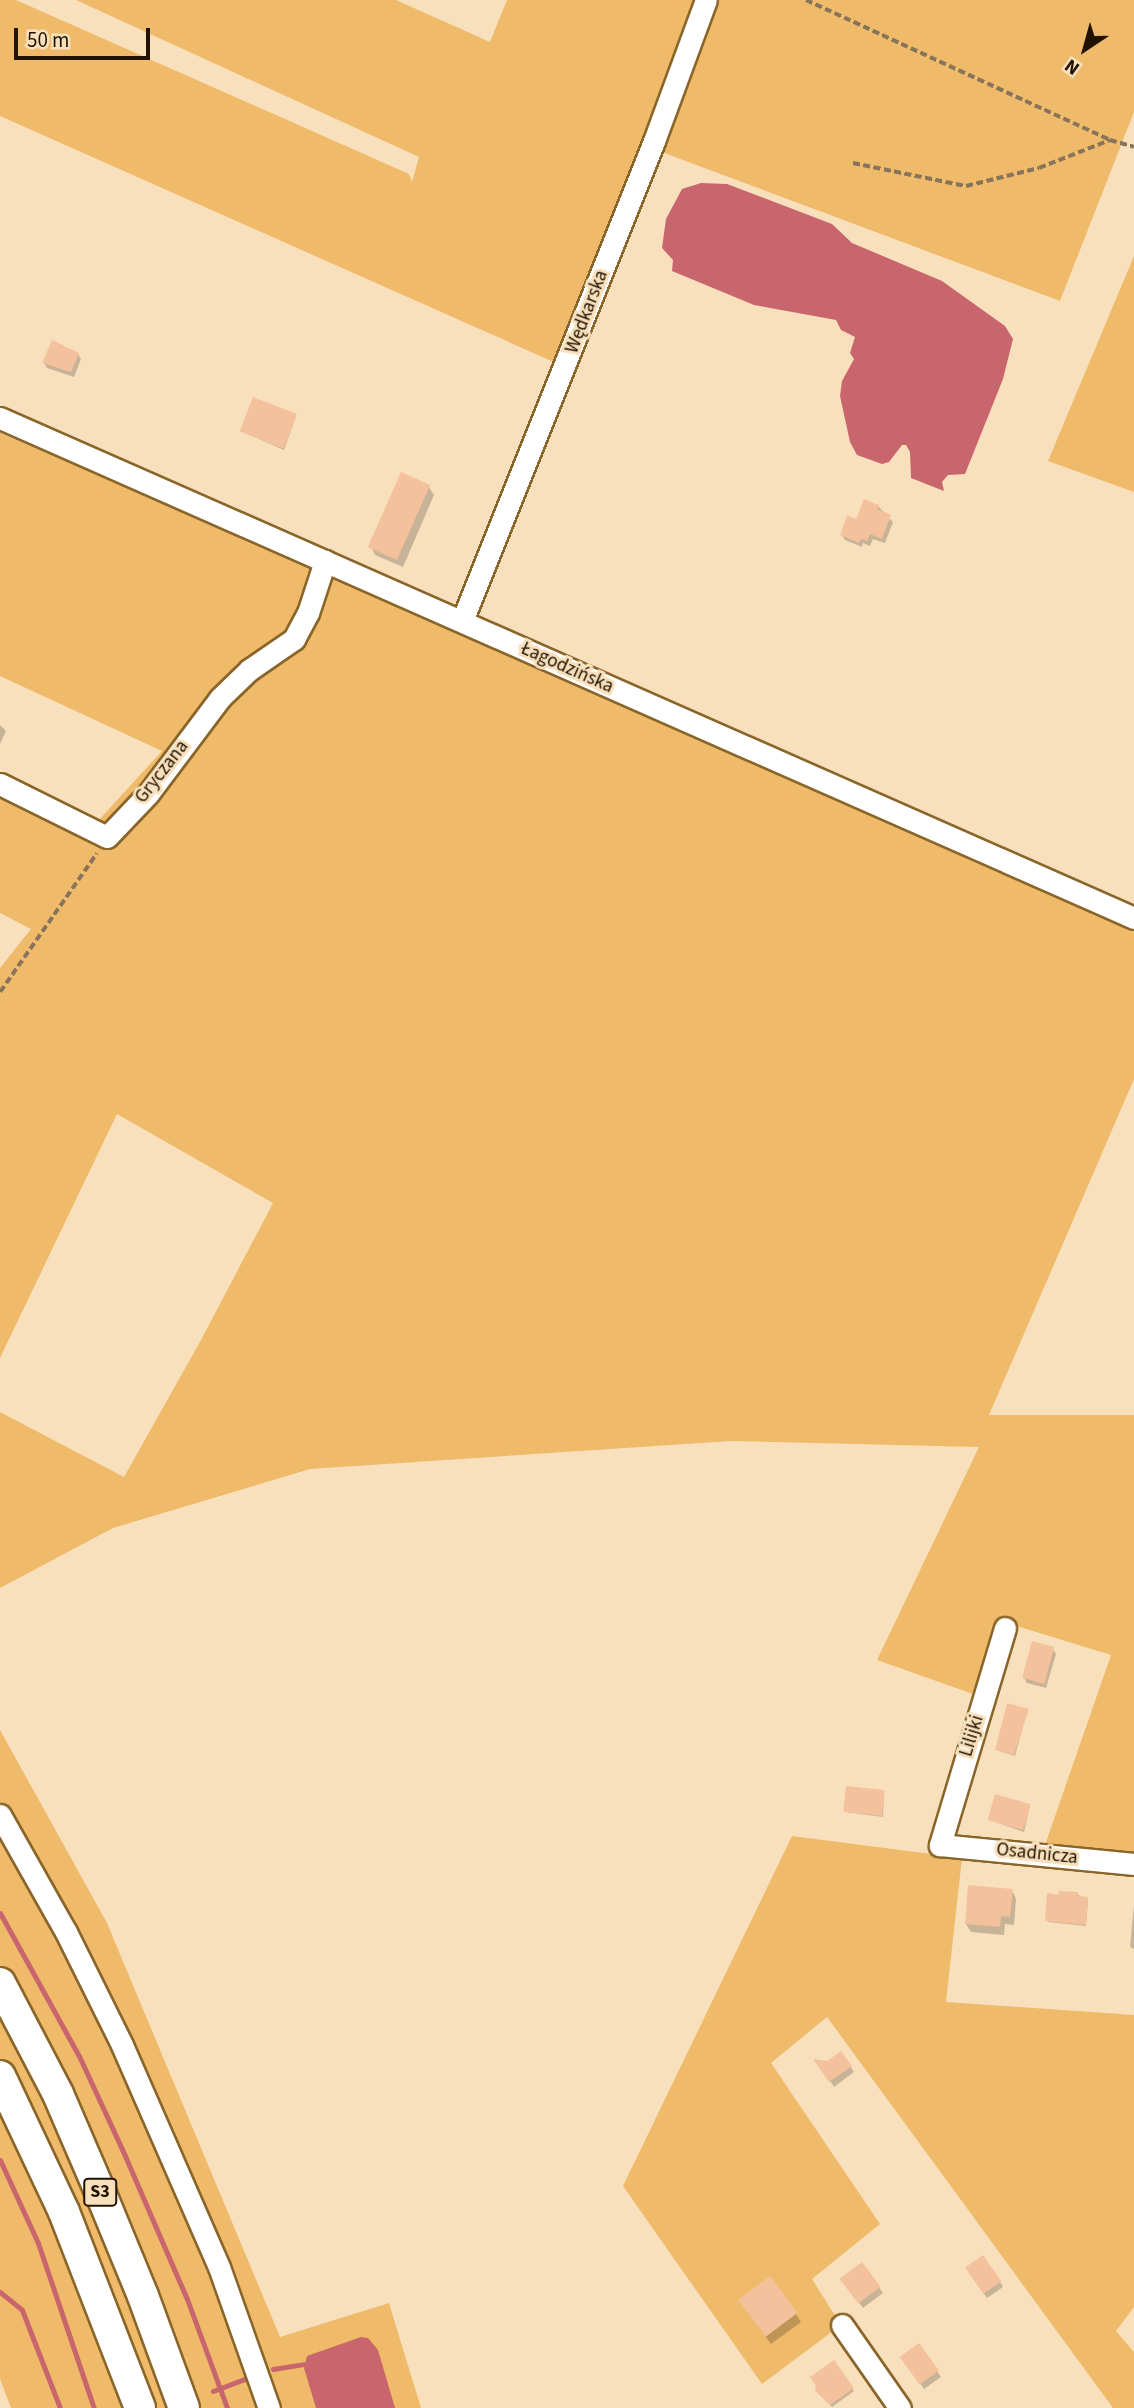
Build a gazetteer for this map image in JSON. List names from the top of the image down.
{
  "streets": {
    "highway": ["S3"],
    "street": [
      "Wędkarska",
      "Łagodzińska",
      "Gryczana",
      "Lilijki",
      "Osadnicza"
    ]
  },
  "crossings": [
    ["Wędkarska", "Łagodzińska"],
    ["Łagodzińska", "Gryczana"],
    ["Lilijki", "Osadnicza"]
  ],
  "scale_bar": "50 m",
  "north": "bottom left"
}
